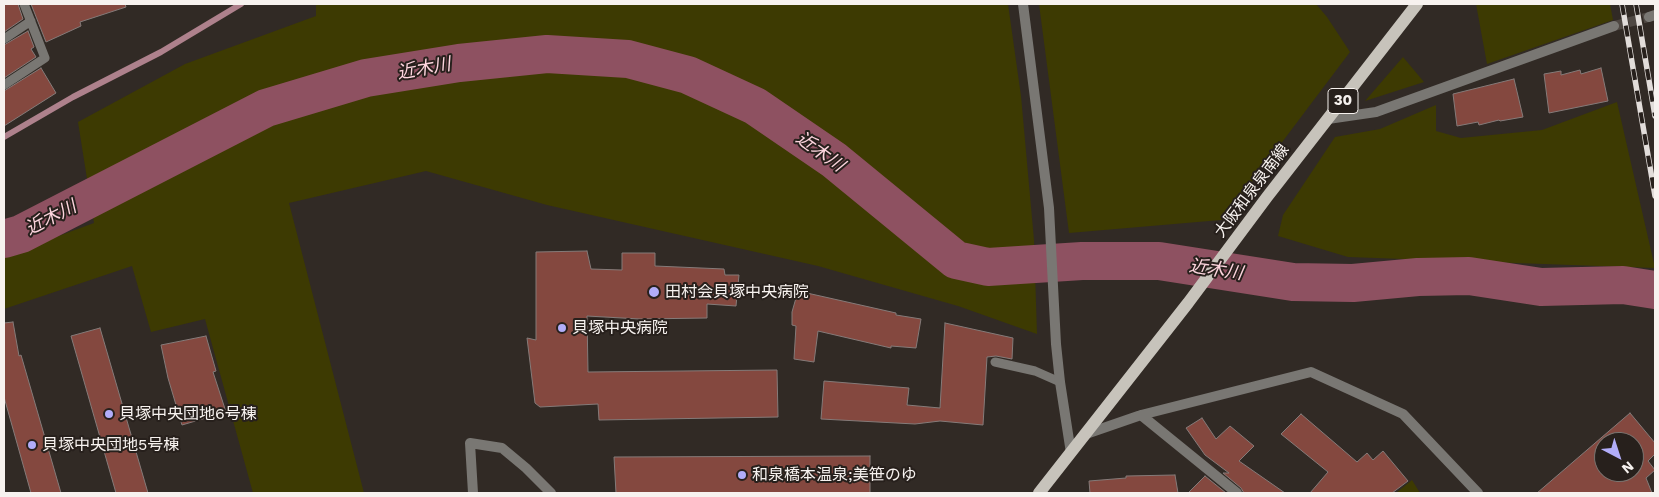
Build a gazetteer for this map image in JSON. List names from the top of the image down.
{
  "streets": {
    "main road": ["30", "大阪和泉泉南線"]
  },
  "water": ["近木川"],
  "places": [
    "田村会貝塚中央病院",
    "貝塚中央病院",
    "貝塚中央団地6号棟",
    "貝塚中央団地5号棟",
    "和泉橋本温泉;美笹のゆ"
  ],
  "north": "bottom right"
}
